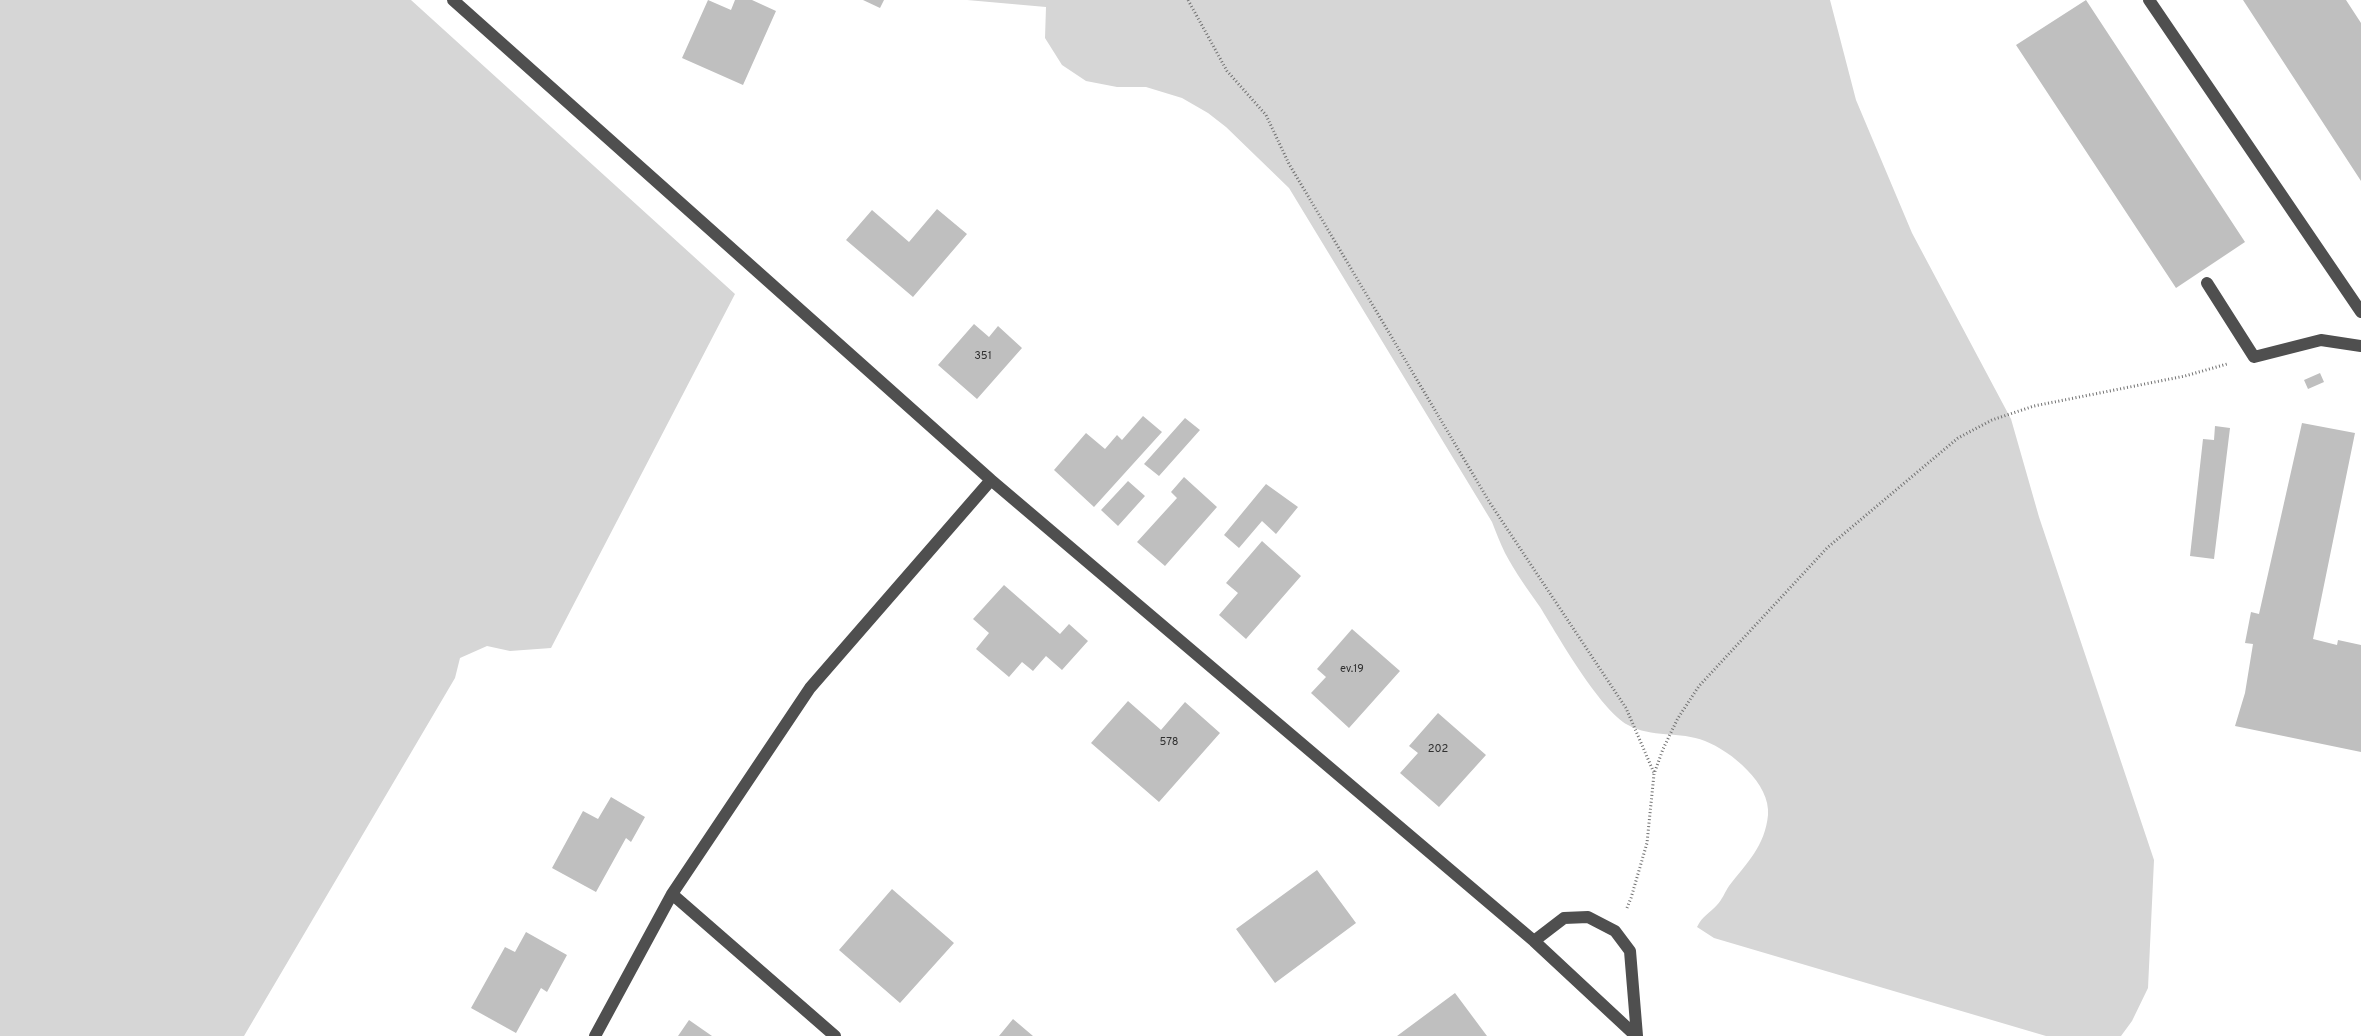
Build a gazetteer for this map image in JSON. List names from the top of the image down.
{
  "house_numbers": [
    "351",
    "ev.19",
    "578",
    "202"
  ]
}
